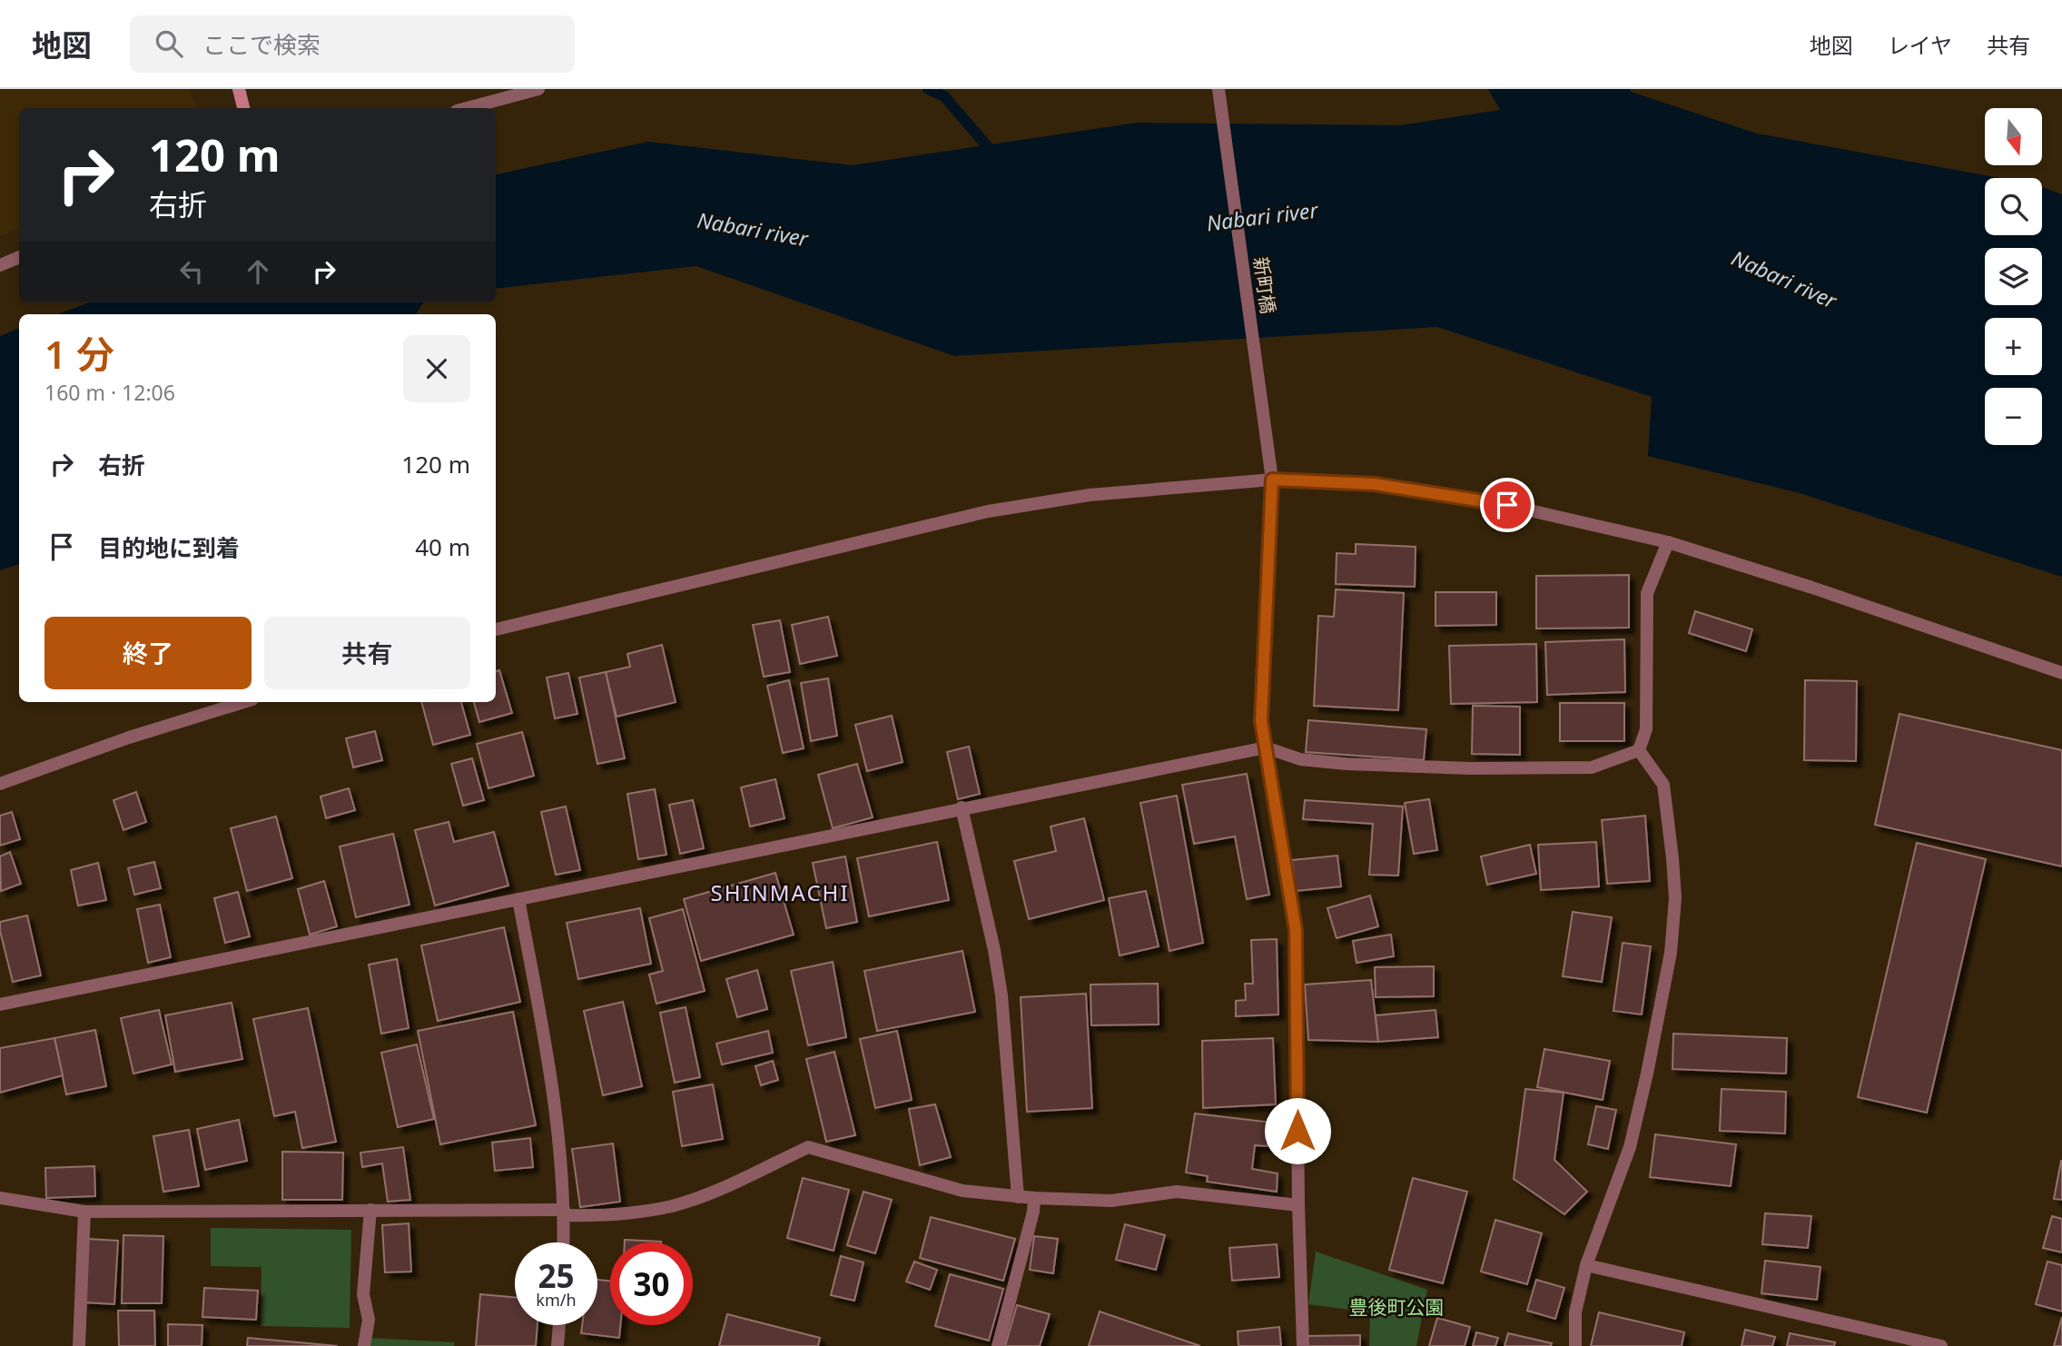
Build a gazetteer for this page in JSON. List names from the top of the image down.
{
  "streets": {
    "street": ["新町橋"]
  },
  "districts": ["SHINMACHI"],
  "water": ["Nabari river"],
  "parks": ["豊後町公園"],
  "north": "bottom",
  "page": {
    "header": "地図",
    "search": "ここで検索",
    "nav": ["地図", "レイヤ", "共有"],
    "map_buttons": ["+", "−"],
    "turn": ["120 m", "右折"],
    "heading": ["1 分", "160 m · 12:06"],
    "list": [
      {
        "name": "右折",
        "value": "120 m"
      },
      {
        "name": "目的地に到着",
        "value": "40 m"
      }
    ],
    "buttons": ["終了", "共有"],
    "speed": "25 km/h",
    "limit": "30"
  }
}
